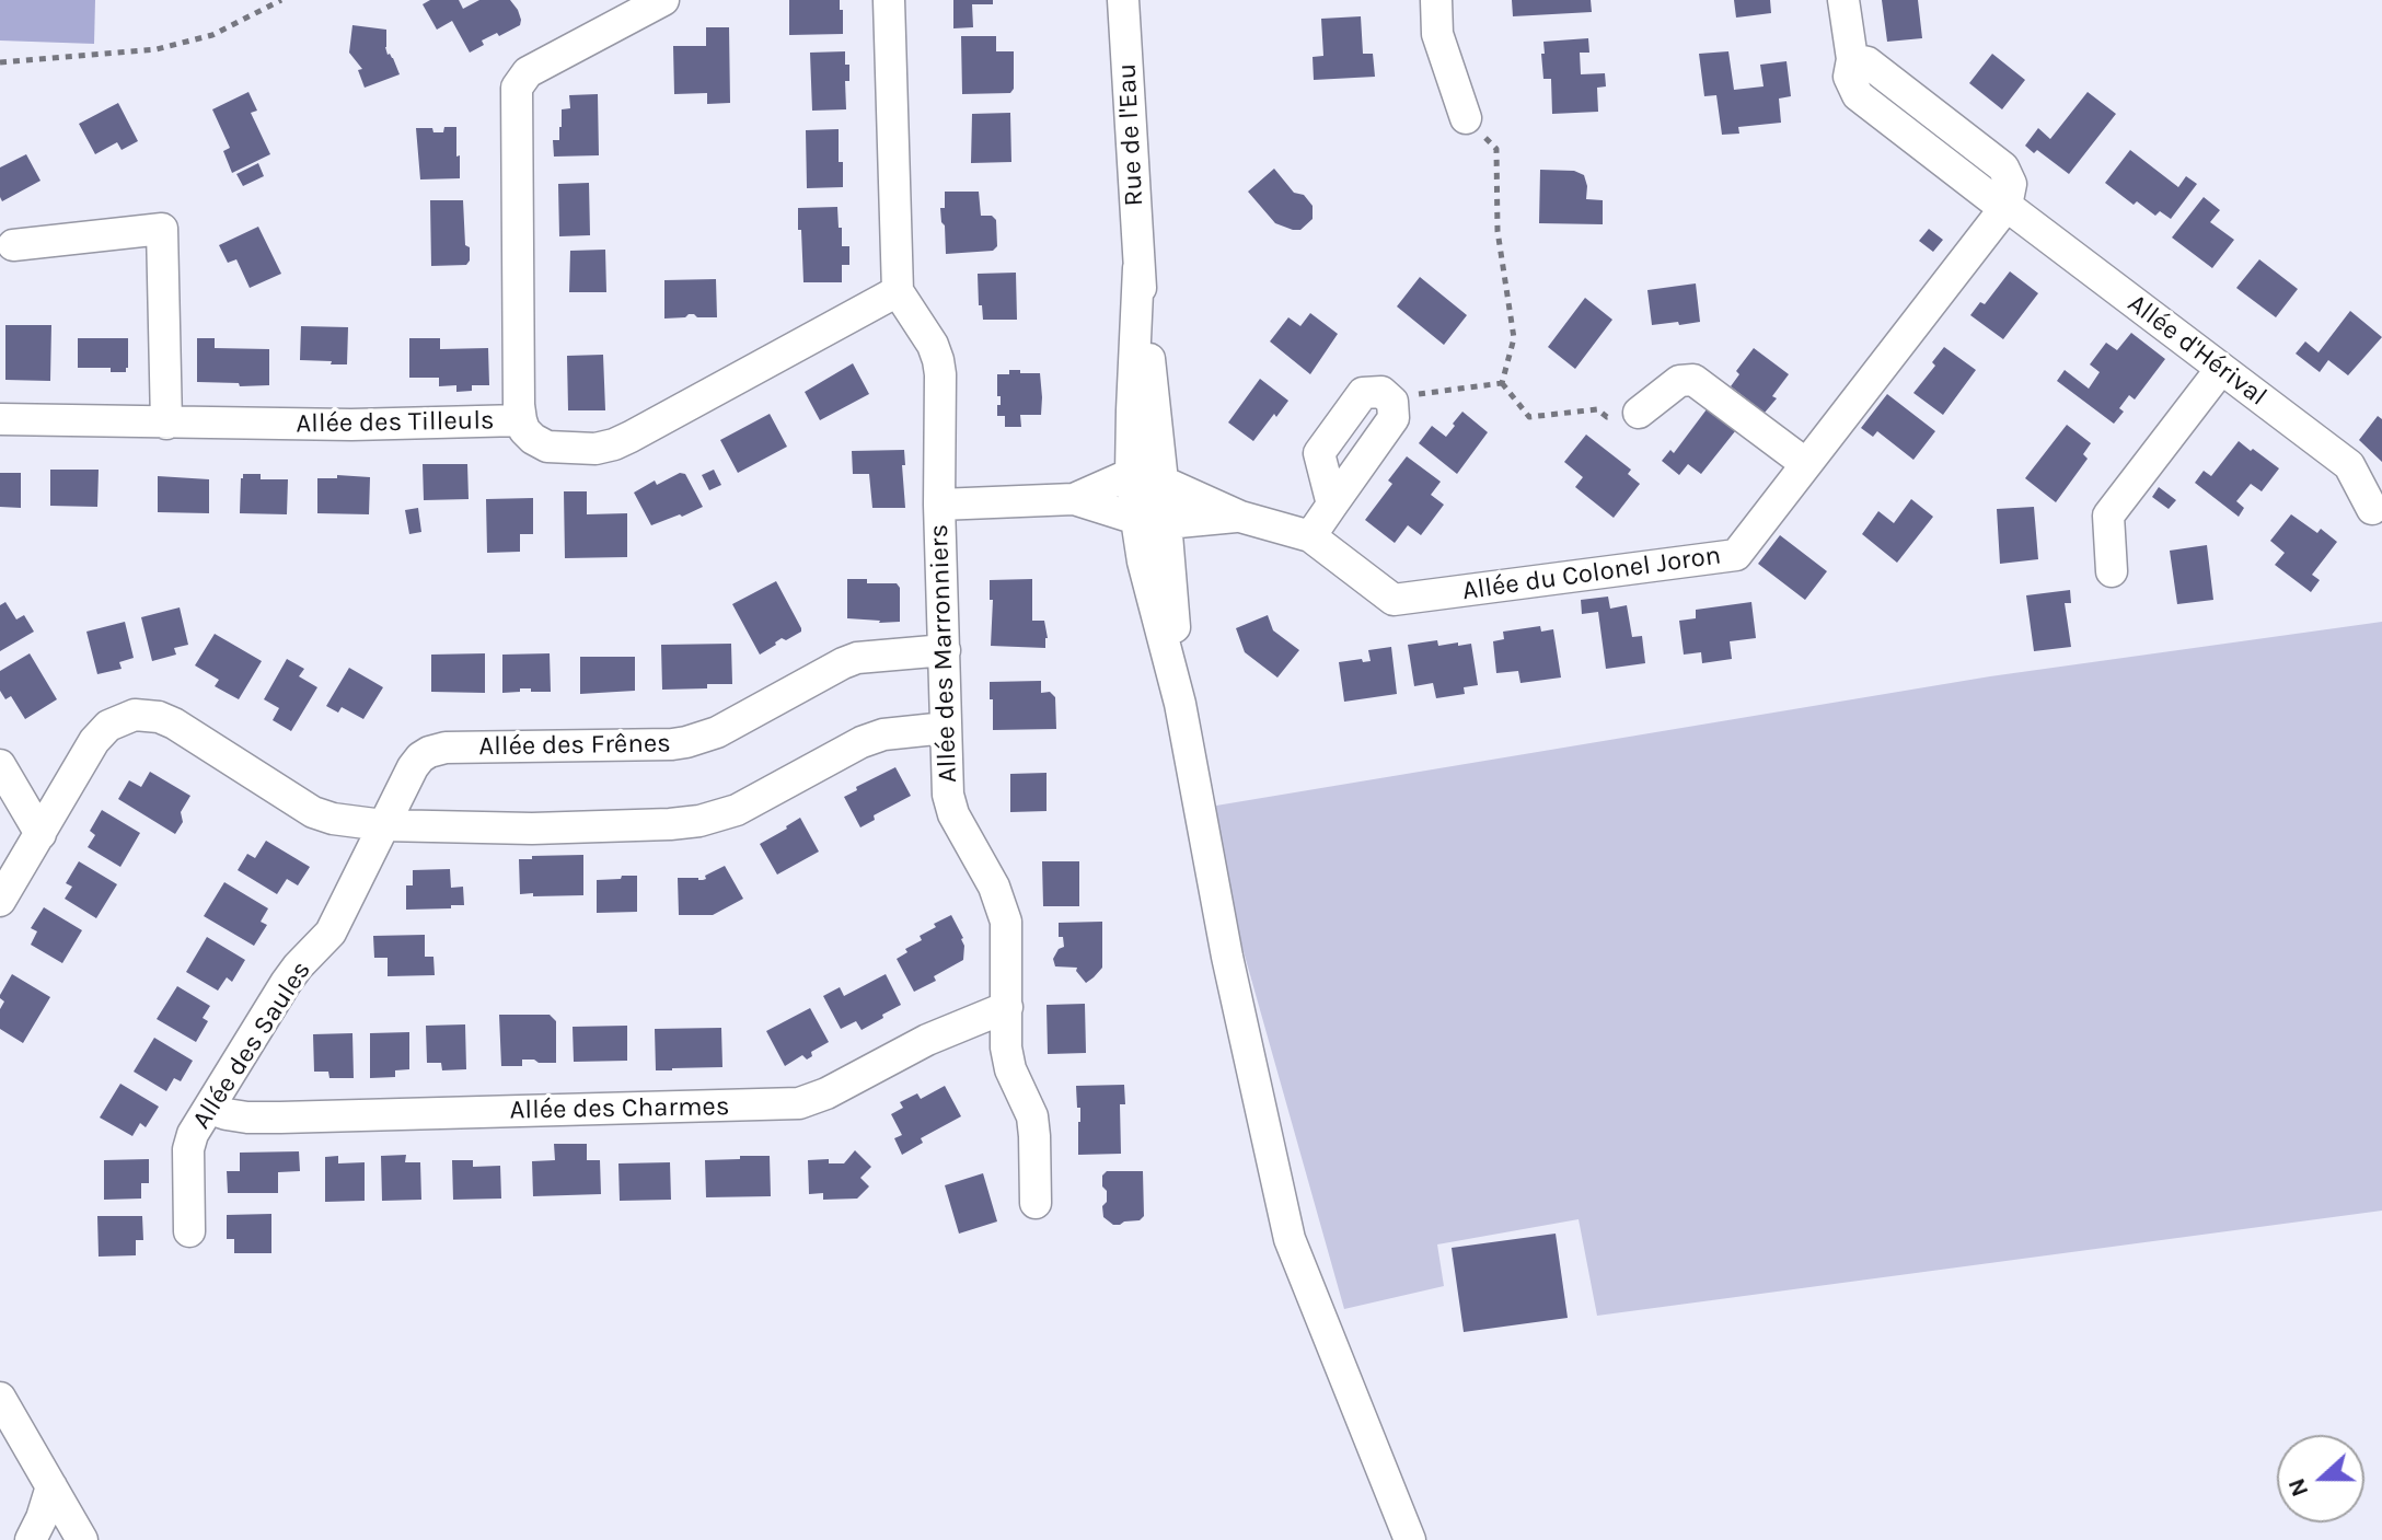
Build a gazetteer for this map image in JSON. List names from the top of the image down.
{
  "streets": {
    "street": [
      "Rue de l'Eau",
      "Allée d'Hérival",
      "Allée des Tilleuls",
      "Allée du Colonel Joron",
      "Allée des Marronniers",
      "Allée des Frênes",
      "Allée des Saules",
      "Allée des Charmes"
    ]
  },
  "crossings": [
    ["Allée d'Hérival", "Allée du Colonel Joron"],
    ["Allée des Tilleuls", "Allée des Marronniers"],
    ["Allée du Colonel Joron", "Allée des Marronniers"],
    ["Allée des Marronniers", "Allée des Frênes"],
    ["Allée des Marronniers", "Allée des Charmes"],
    ["Allée des Frênes", "Allée des Saules"],
    ["Allée des Saules", "Allée des Charmes"]
  ],
  "north": "left"
}
